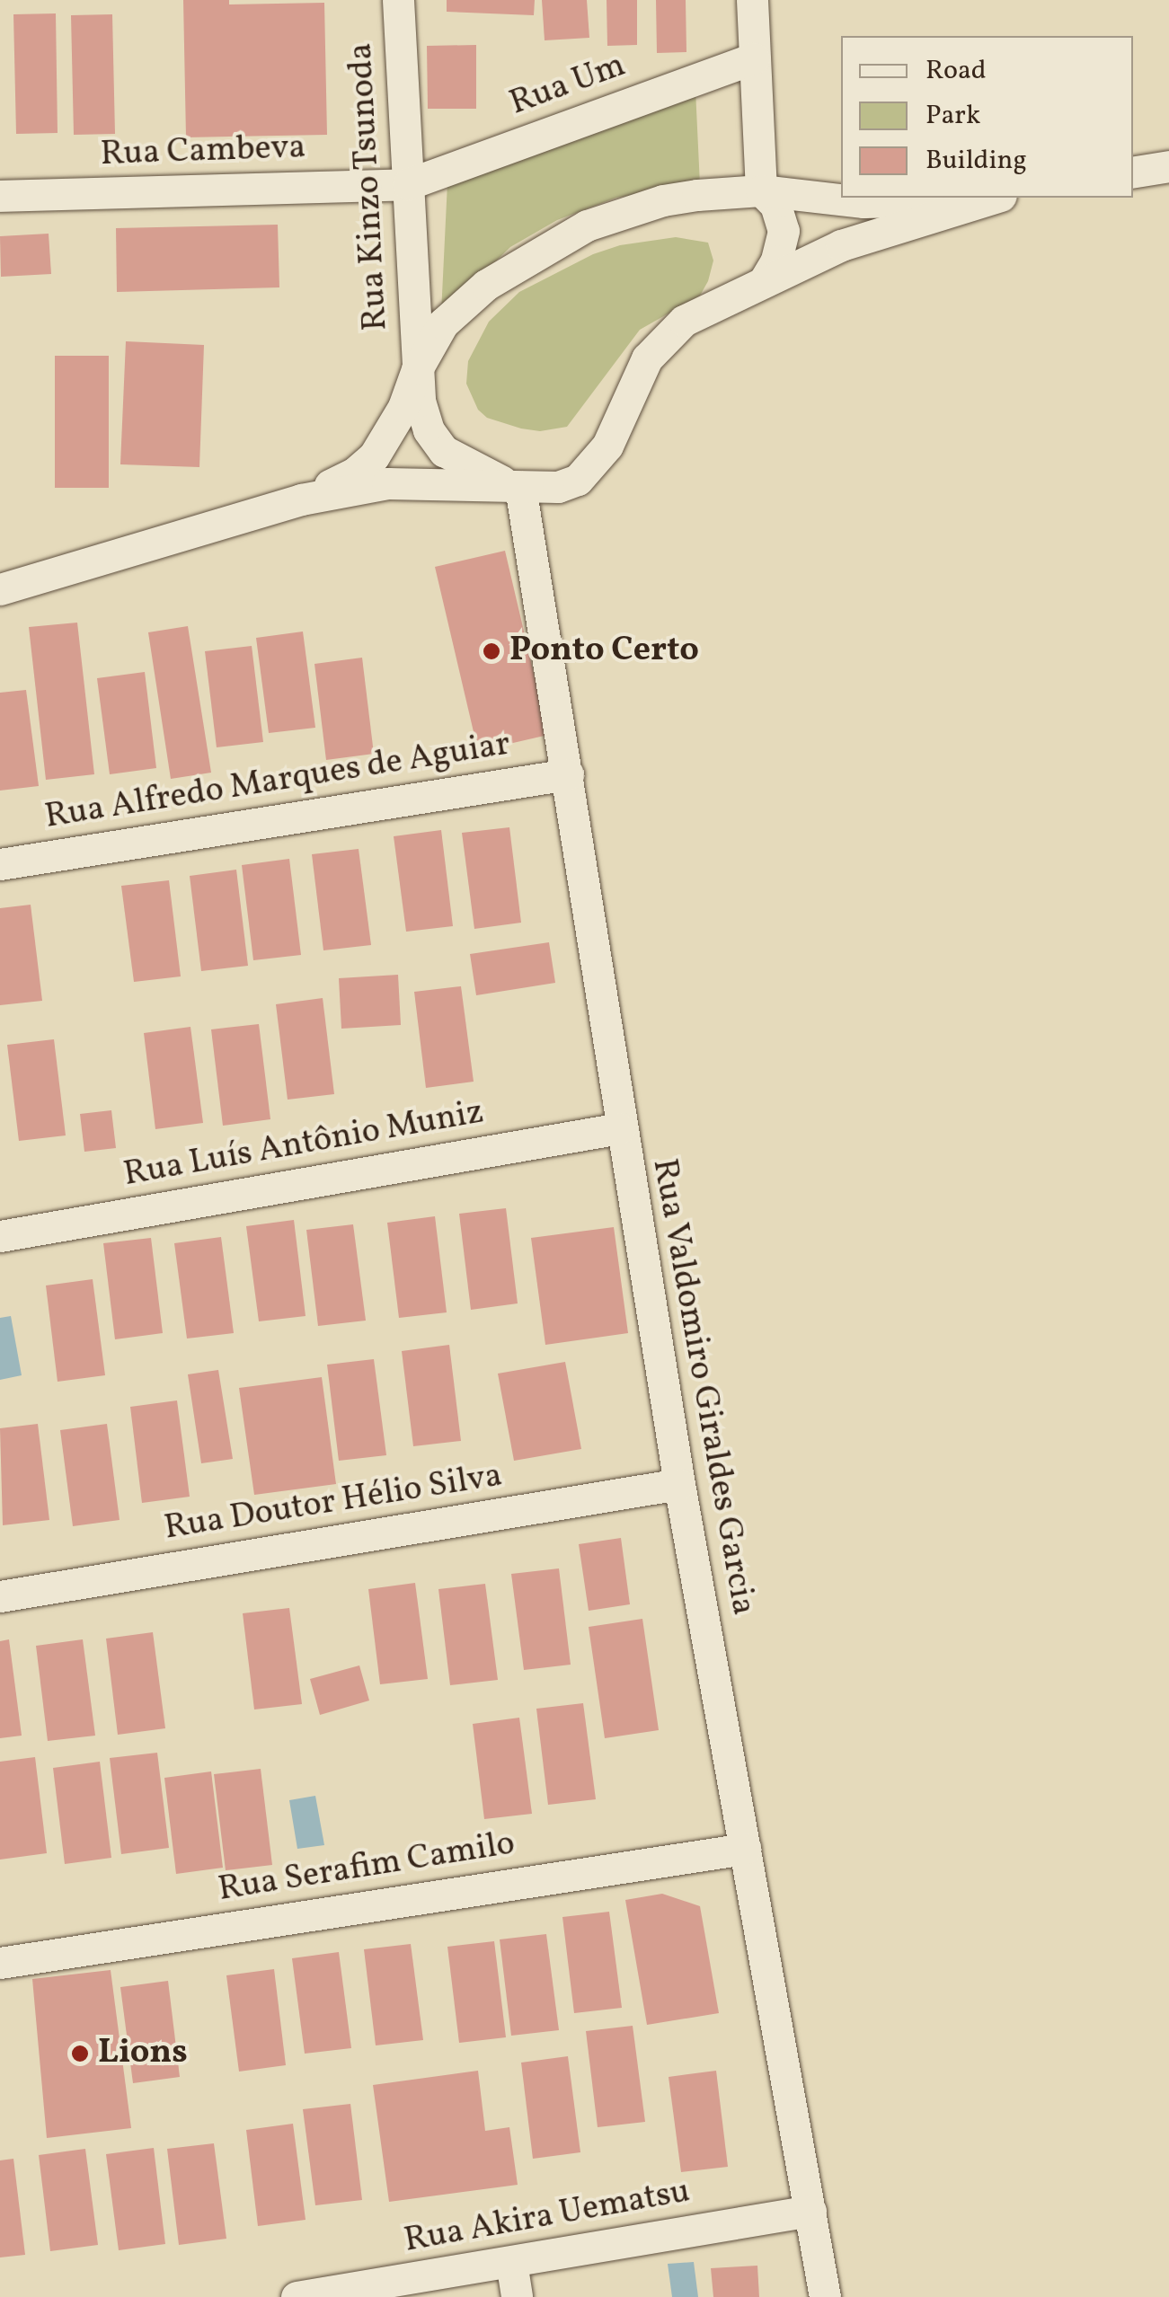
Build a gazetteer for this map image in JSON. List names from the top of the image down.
{
  "streets": {
    "street": [
      "Rua Um",
      "Rua Cambeva",
      "Rua Kinzo Tsunoda",
      "Rua Alfredo Marques de Aguiar",
      "Rua Luís Antônio Muniz",
      "Rua Valdomiro Giraldes Garcia",
      "Rua Doutor Hélio Silva",
      "Rua Serafim Camilo",
      "Rua Akira Uematsu"
    ]
  },
  "crossings": [
    ["Rua Um", "Rua Cambeva"],
    ["Rua Um", "Rua Kinzo Tsunoda"],
    ["Rua Cambeva", "Rua Kinzo Tsunoda"],
    ["Rua Kinzo Tsunoda", "Rua Valdomiro Giraldes Garcia"],
    ["Rua Alfredo Marques de Aguiar", "Rua Valdomiro Giraldes Garcia"],
    ["Rua Luís Antônio Muniz", "Rua Valdomiro Giraldes Garcia"],
    ["Rua Valdomiro Giraldes Garcia", "Rua Doutor Hélio Silva"],
    ["Rua Valdomiro Giraldes Garcia", "Rua Serafim Camilo"],
    ["Rua Valdomiro Giraldes Garcia", "Rua Akira Uematsu"]
  ],
  "places": ["Ponto Certo", "Lions"],
  "legend": ["Road", "Park", "Building"]
}
